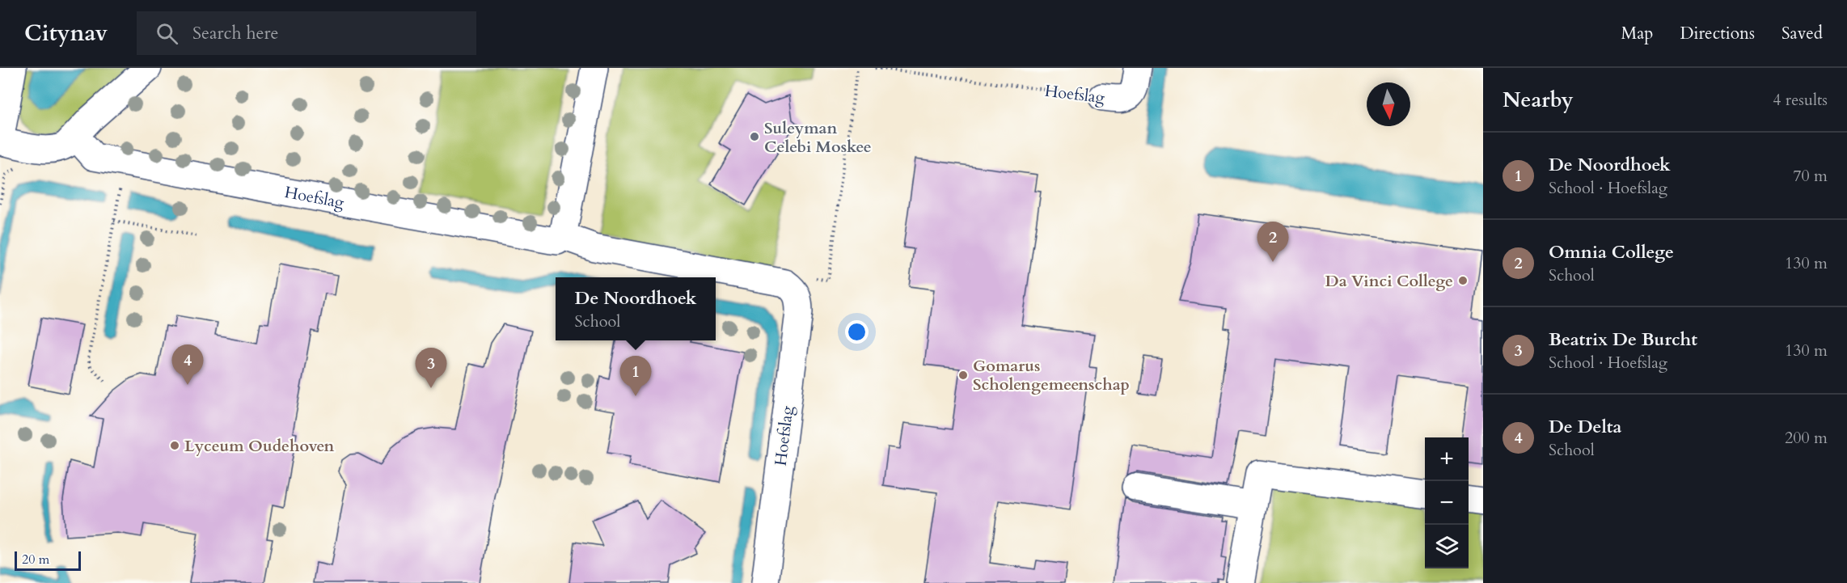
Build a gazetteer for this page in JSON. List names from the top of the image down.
{
  "streets": {
    "street": ["Hoefslag"]
  },
  "places": [
    "Suleyman Celebi Moskee",
    "Da Vinci College",
    "Gomarus Scholengemeenschap",
    "Lyceum Oudehoven"
  ],
  "scale_bar": "20 m",
  "north": "bottom",
  "page": {
    "header": "Citynav",
    "search": "Search here",
    "nav": ["Map", "Directions", "Saved"],
    "heading": ["Nearby", "4 results"],
    "list": [
      {
        "mark": "1",
        "name": "De Noordhoek",
        "note": "School · Hoefslag",
        "value": "70 m"
      },
      {
        "mark": "2",
        "name": "Omnia College",
        "note": "School",
        "value": "130 m"
      },
      {
        "mark": "3",
        "name": "Beatrix De Burcht",
        "note": "School · Hoefslag",
        "value": "130 m"
      },
      {
        "mark": "4",
        "name": "De Delta",
        "note": "School",
        "value": "200 m"
      }
    ],
    "pins": [
      "2",
      "4",
      "3",
      "1"
    ],
    "popup": ["De Noordhoek", "School"],
    "map_buttons": ["+", "−"],
    "scale": "20 m"
  }
}
